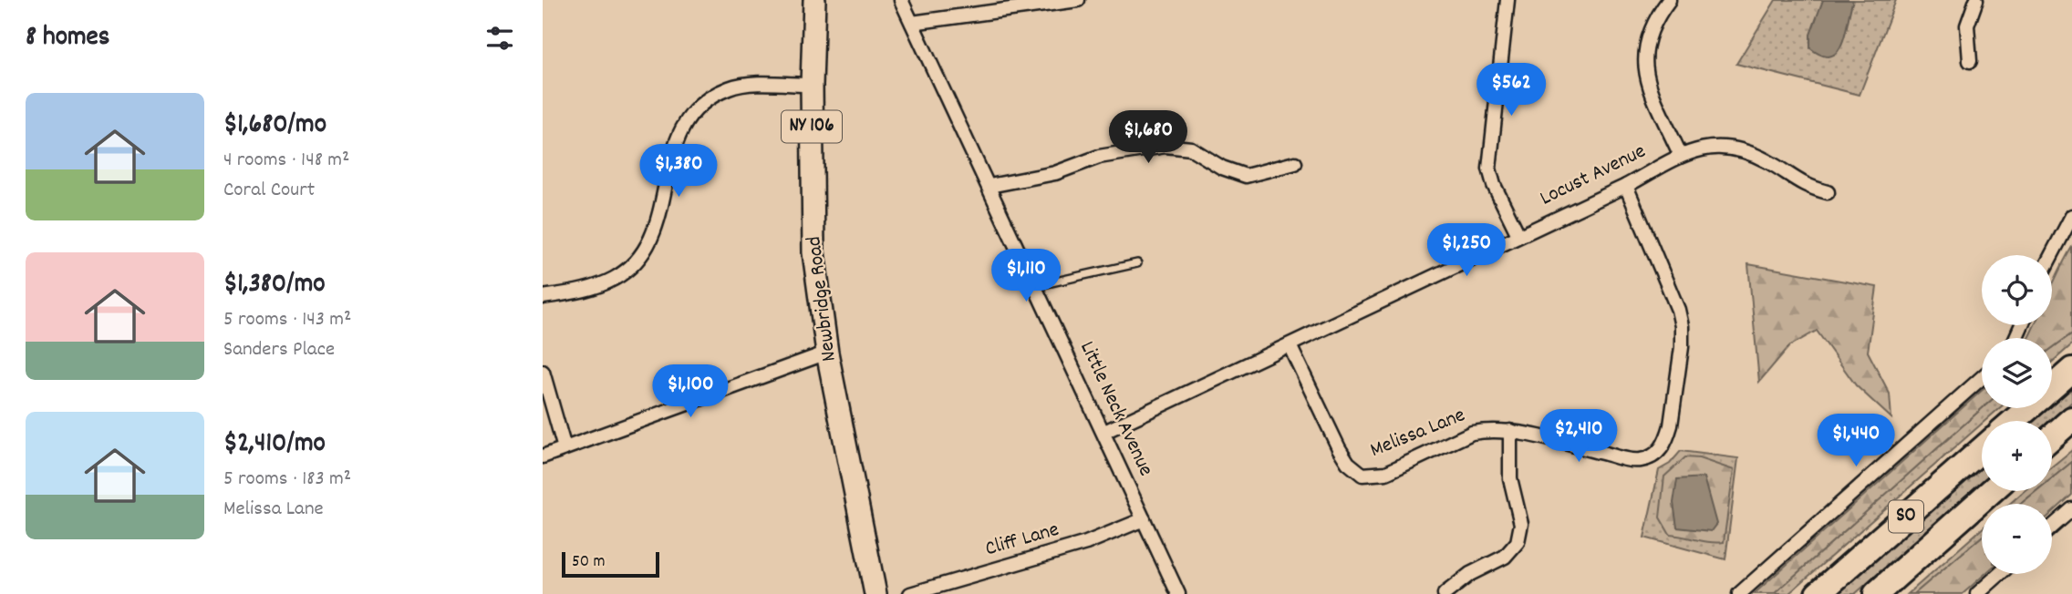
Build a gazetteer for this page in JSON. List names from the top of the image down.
{
  "streets": {
    "highway": ["SO"],
    "main road": ["NY 106", "Newbridge Road"],
    "street": [
      "Locust Avenue",
      "Little Neck Avenue",
      "Melissa Lane",
      "Cliff Lane"
    ]
  },
  "crossings": [
    ["Locust Avenue", "Little Neck Avenue"],
    ["Locust Avenue", "Melissa Lane"],
    ["Little Neck Avenue", "Cliff Lane"]
  ],
  "scale_bar": "50 m",
  "page": {
    "heading": "8 homes",
    "price": [
      "$562",
      "$1,680",
      "$1,380",
      "$1,250",
      "$1,110",
      "$1,100",
      "$2,410",
      "$1,440"
    ],
    "list": [
      {
        "name": "$1,680/mo",
        "note": "4 rooms · 148 m² · Coral Court"
      },
      {
        "name": "$1,380/mo",
        "note": "5 rooms · 143 m² · Sanders Place"
      },
      {
        "name": "$2,410/mo",
        "note": "5 rooms · 183 m² · Melissa Lane"
      }
    ],
    "map_buttons": ["+", "−"],
    "scale": "50 m"
  }
}
